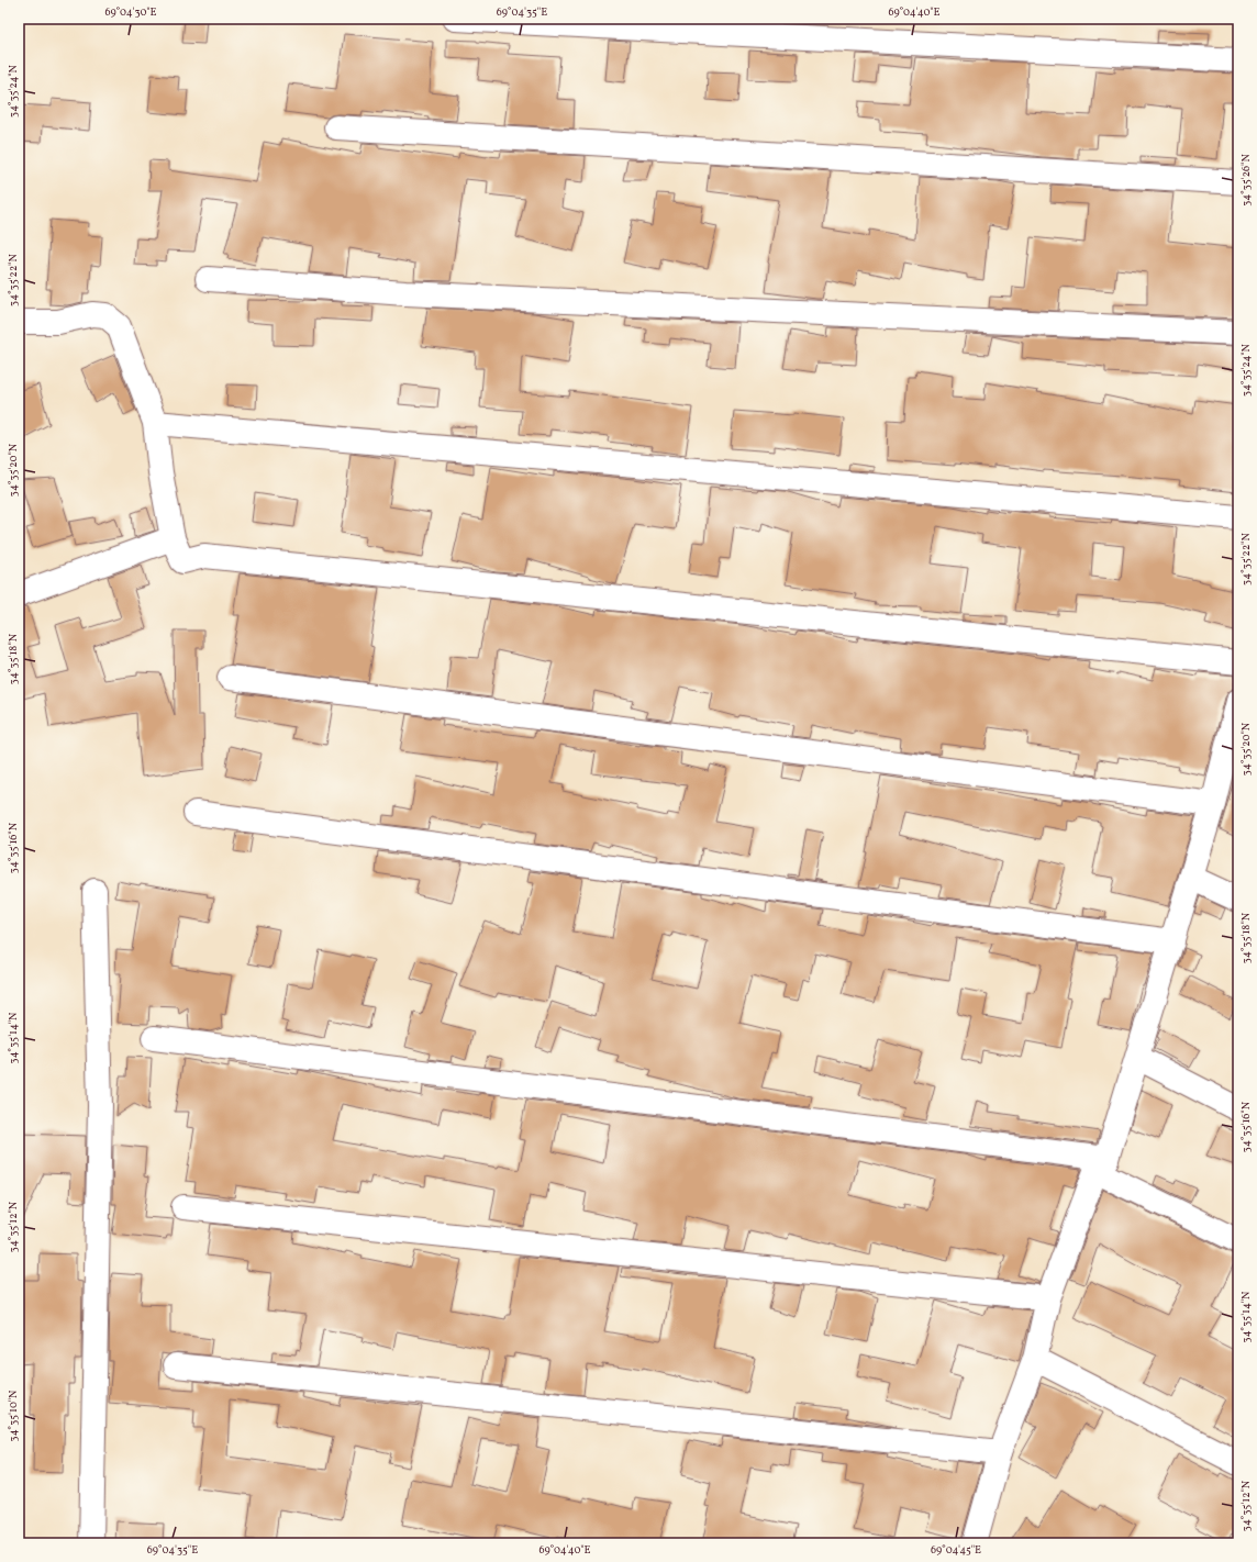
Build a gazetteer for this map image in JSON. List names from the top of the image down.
{
  "coordinates": [
    "69°04'30\"E",
    "69°04'35\"E",
    "69°04'40\"E",
    "34°35'24\"N",
    "34°35'26\"N",
    "34°35'22\"N",
    "34°35'20\"N",
    "34°35'18\"N",
    "34°35'16\"N",
    "34°35'14\"N",
    "34°35'12\"N",
    "34°35'10\"N",
    "69°04'45\"E"
  ]
}
